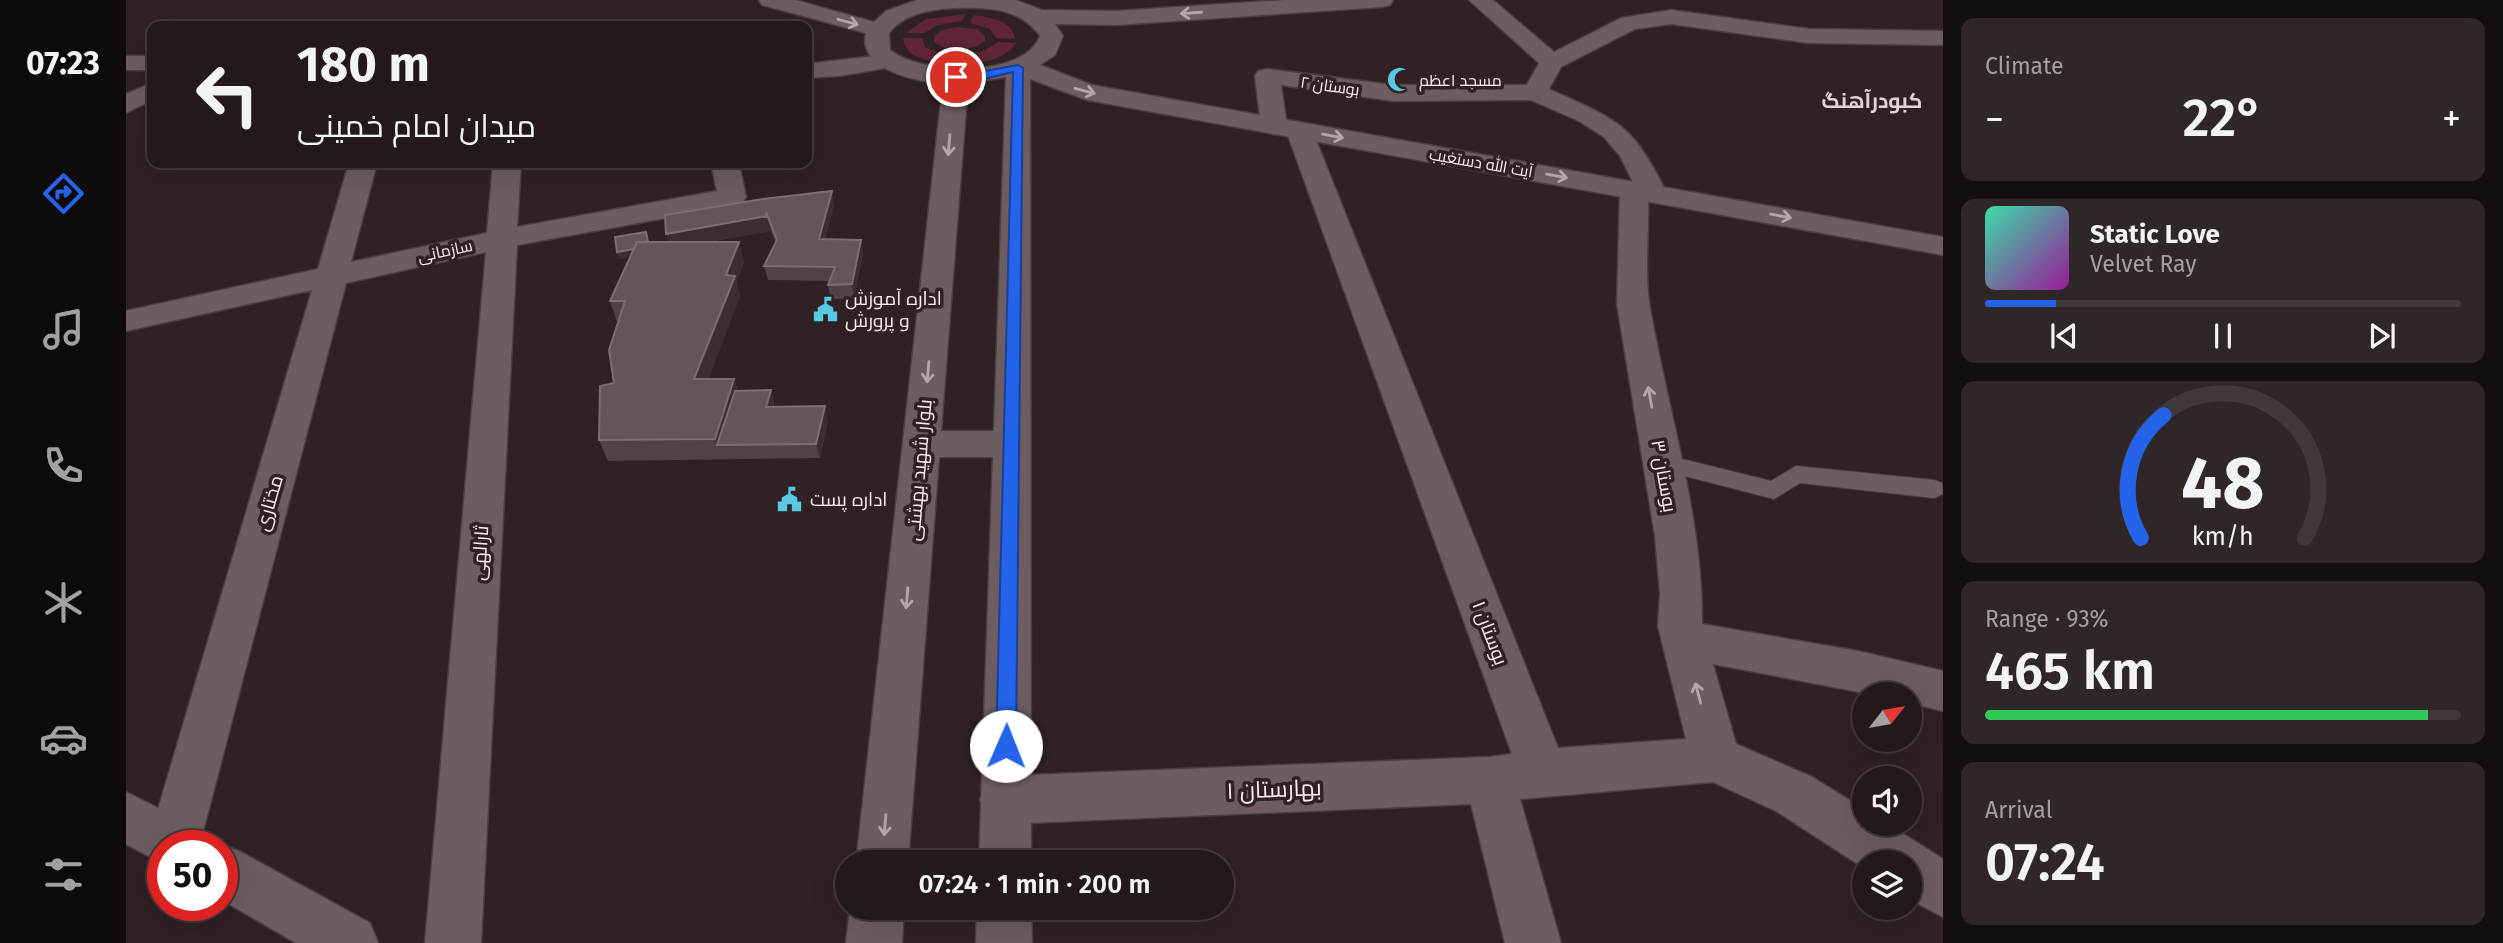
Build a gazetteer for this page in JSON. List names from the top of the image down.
{
  "streets": {
    "street": [
      "بوستان ۲",
      "آیت الله دستغیب",
      "سازمانی",
      "بلوار شهید بهشتی",
      "بوستان ۳",
      "مختاری",
      "ثارالهی",
      "بوستان ۱",
      "بهارستان ۱"
    ]
  },
  "crossings": [
    ["بوستان ۲", "آیت الله دستغیب"],
    ["بوستان ۲", "بوستان ۱"],
    ["آیت الله دستغیب", "بوستان ۳"],
    ["آیت الله دستغیب", "بوستان ۱"],
    ["سازمانی", "مختاری"],
    ["سازمانی", "ثارالهی"],
    ["بوستان ۱", "بهارستان ۱"]
  ],
  "one_way": ["بوستان ۳"],
  "districts": ["کبودرآهنگ"],
  "places": {
    "mosque": ["مسجد اعظم"],
    "public building": ["اداره آموزش و پرورش", "اداره پست"]
  },
  "north": "top right",
  "page": {
    "tabs": "07:23",
    "tile": [
      "Climate",
      ["Range · 93%", "465 km"],
      ["Arrival", "07:24"]
    ],
    "turn": ["180 m", "میدان امام خمینی"],
    "heat": ["−", "22°", "+"],
    "song": ["Static Love", "Velvet Ray"],
    "limit": "50",
    "trip": "07:24 · 1 min · 200 m",
    "gauge": ["48", "km/h"]
  }
}
